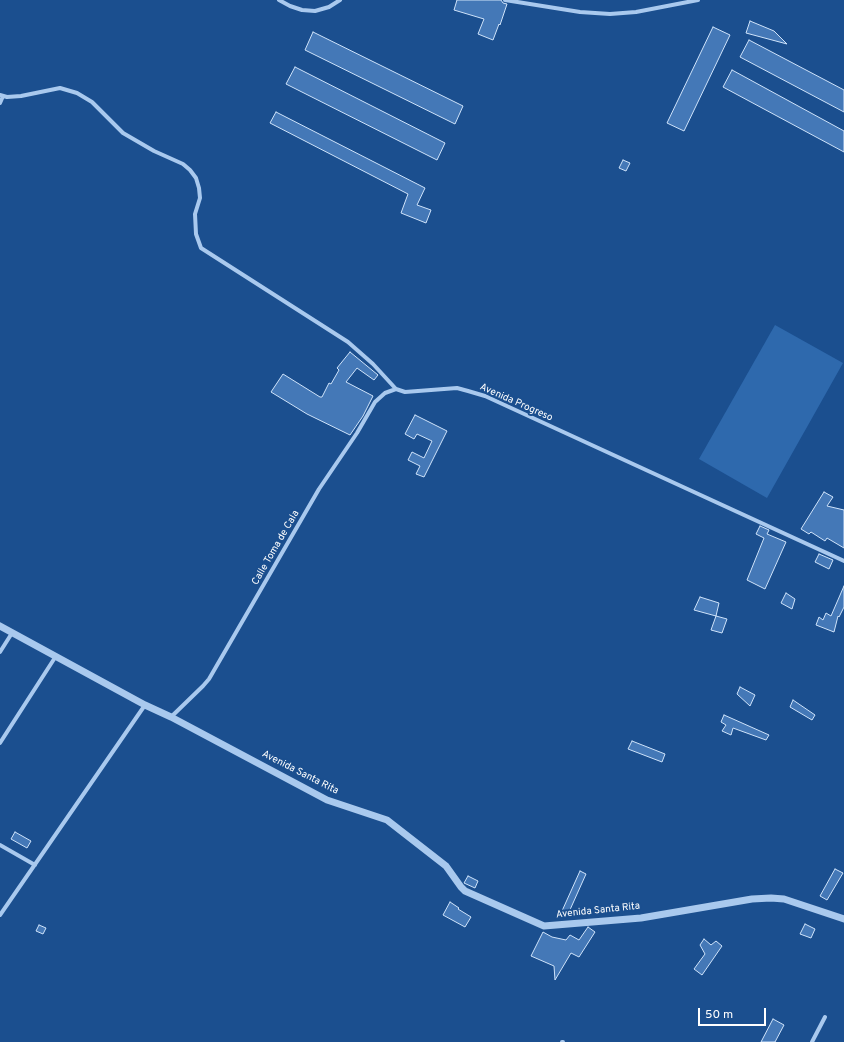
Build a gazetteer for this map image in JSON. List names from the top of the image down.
{
  "streets": {
    "street": ["Avenida Progreso", "Calle Toma de Cala", "Avenida Santa Rita"]
  },
  "crossings": [
    ["Avenida Progreso", "Calle Toma de Cala"],
    ["Calle Toma de Cala", "Avenida Santa Rita"]
  ],
  "scale_bar": "50 m"
}
